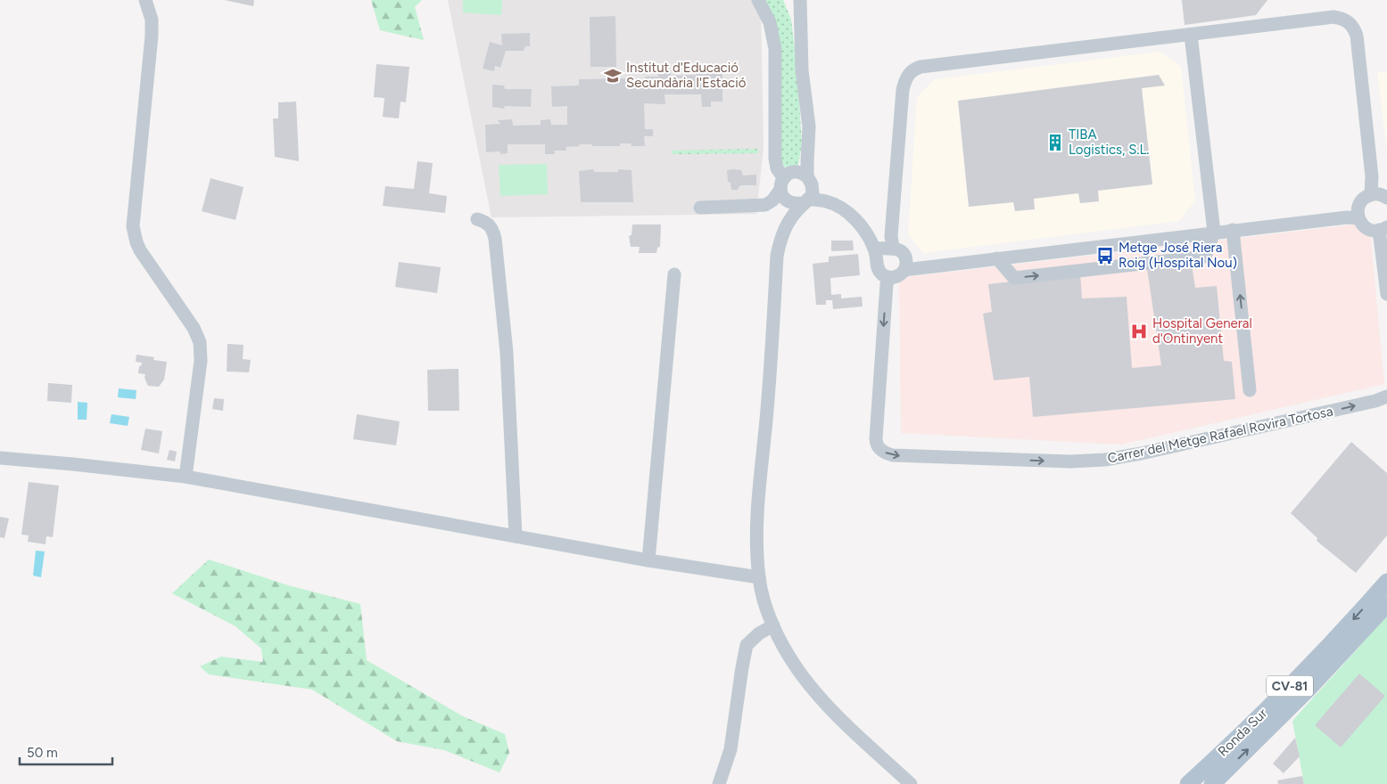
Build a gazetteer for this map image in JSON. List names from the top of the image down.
{
  "streets": {
    "main road": ["CV-81", "Ronda Sur"],
    "street": ["Carrer del Metge Rafael Rovira Tortosa"]
  },
  "places": {
    "school or university": ["Institut d'Educació Secundària l'Estació"],
    "building": ["TIBA Logistics, S.L."],
    "bus stop": ["Metge José Riera Roig (Hospital Nou)"],
    "hospital": ["Hospital General d'Ontinyent"]
  },
  "scale_bar": "50 m"
}
